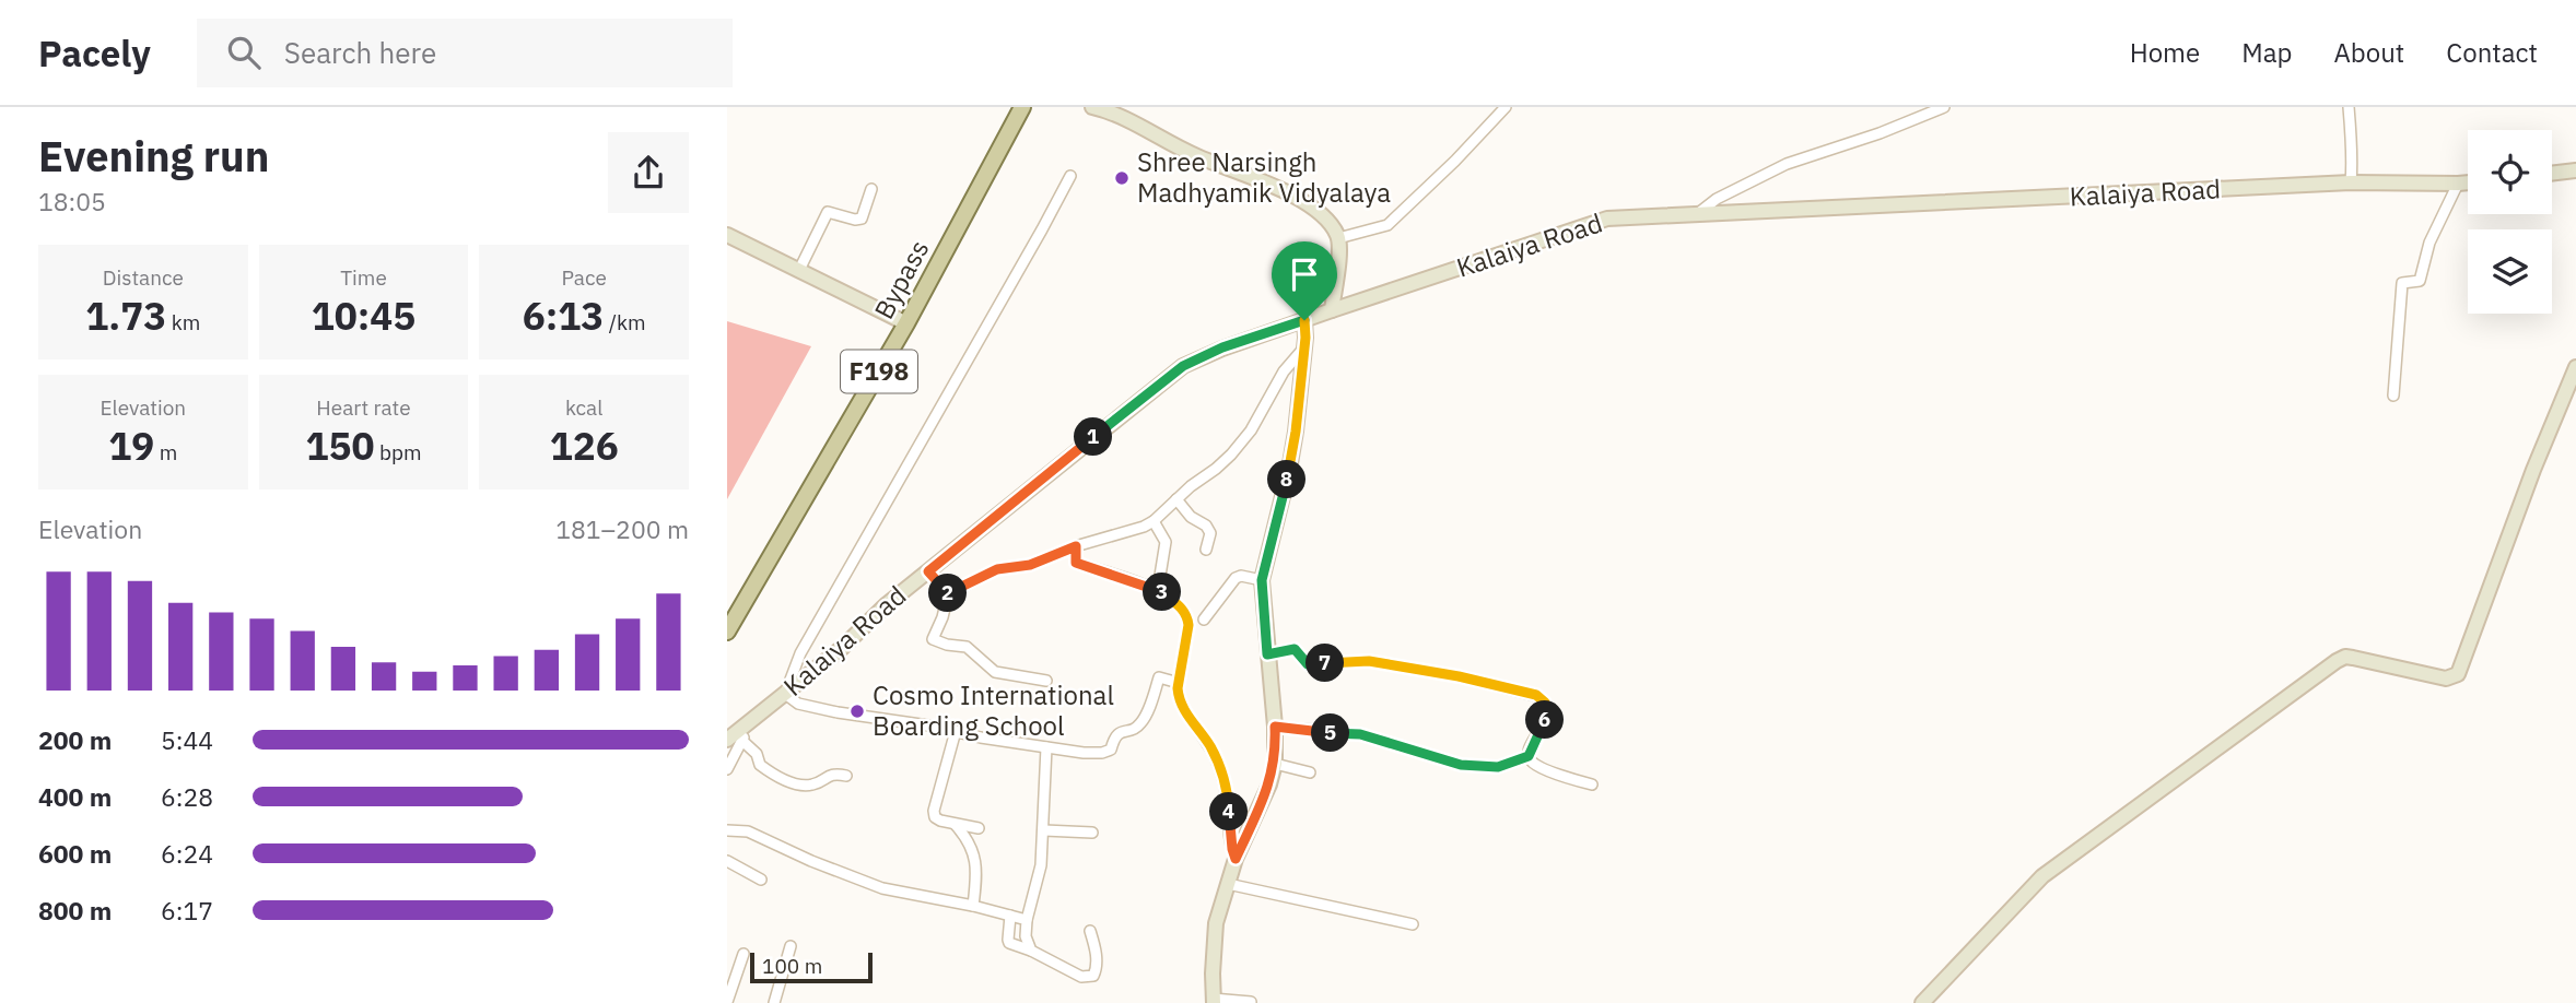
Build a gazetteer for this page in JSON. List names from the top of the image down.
{
  "streets": {
    "main road": ["Kalaiya Road", "Bypass", "F198"]
  },
  "places": ["Shree Narsingh Madhyamik Vidyalaya", "Cosmo International Boarding School"],
  "scale_bar": "100 m",
  "page": {
    "header": "Pacely",
    "search": "Search here",
    "nav": [
      "Home",
      "Map",
      "About",
      "Contact"
    ],
    "heading": ["Evening run", "18:05"],
    "stats": [
      ["Distance", "1.73 km"],
      ["Time", "10:45"],
      ["Pace", "6:13 /km"],
      ["Elevation", "19 m"],
      ["Heart rate", "150 bpm"],
      ["kcal", "126"]
    ],
    "pins": [
      "1",
      "8",
      "3",
      "2",
      "7",
      "6",
      "5",
      "4"
    ],
    "chart": ["Elevation", "181–200 m"],
    "list": [
      {
        "name": "200 m",
        "note": "5:44"
      },
      {
        "name": "400 m",
        "note": "6:28"
      },
      {
        "name": "600 m",
        "note": "6:24"
      },
      {
        "name": "800 m",
        "note": "6:17"
      }
    ],
    "scale": "100 m"
  }
}
